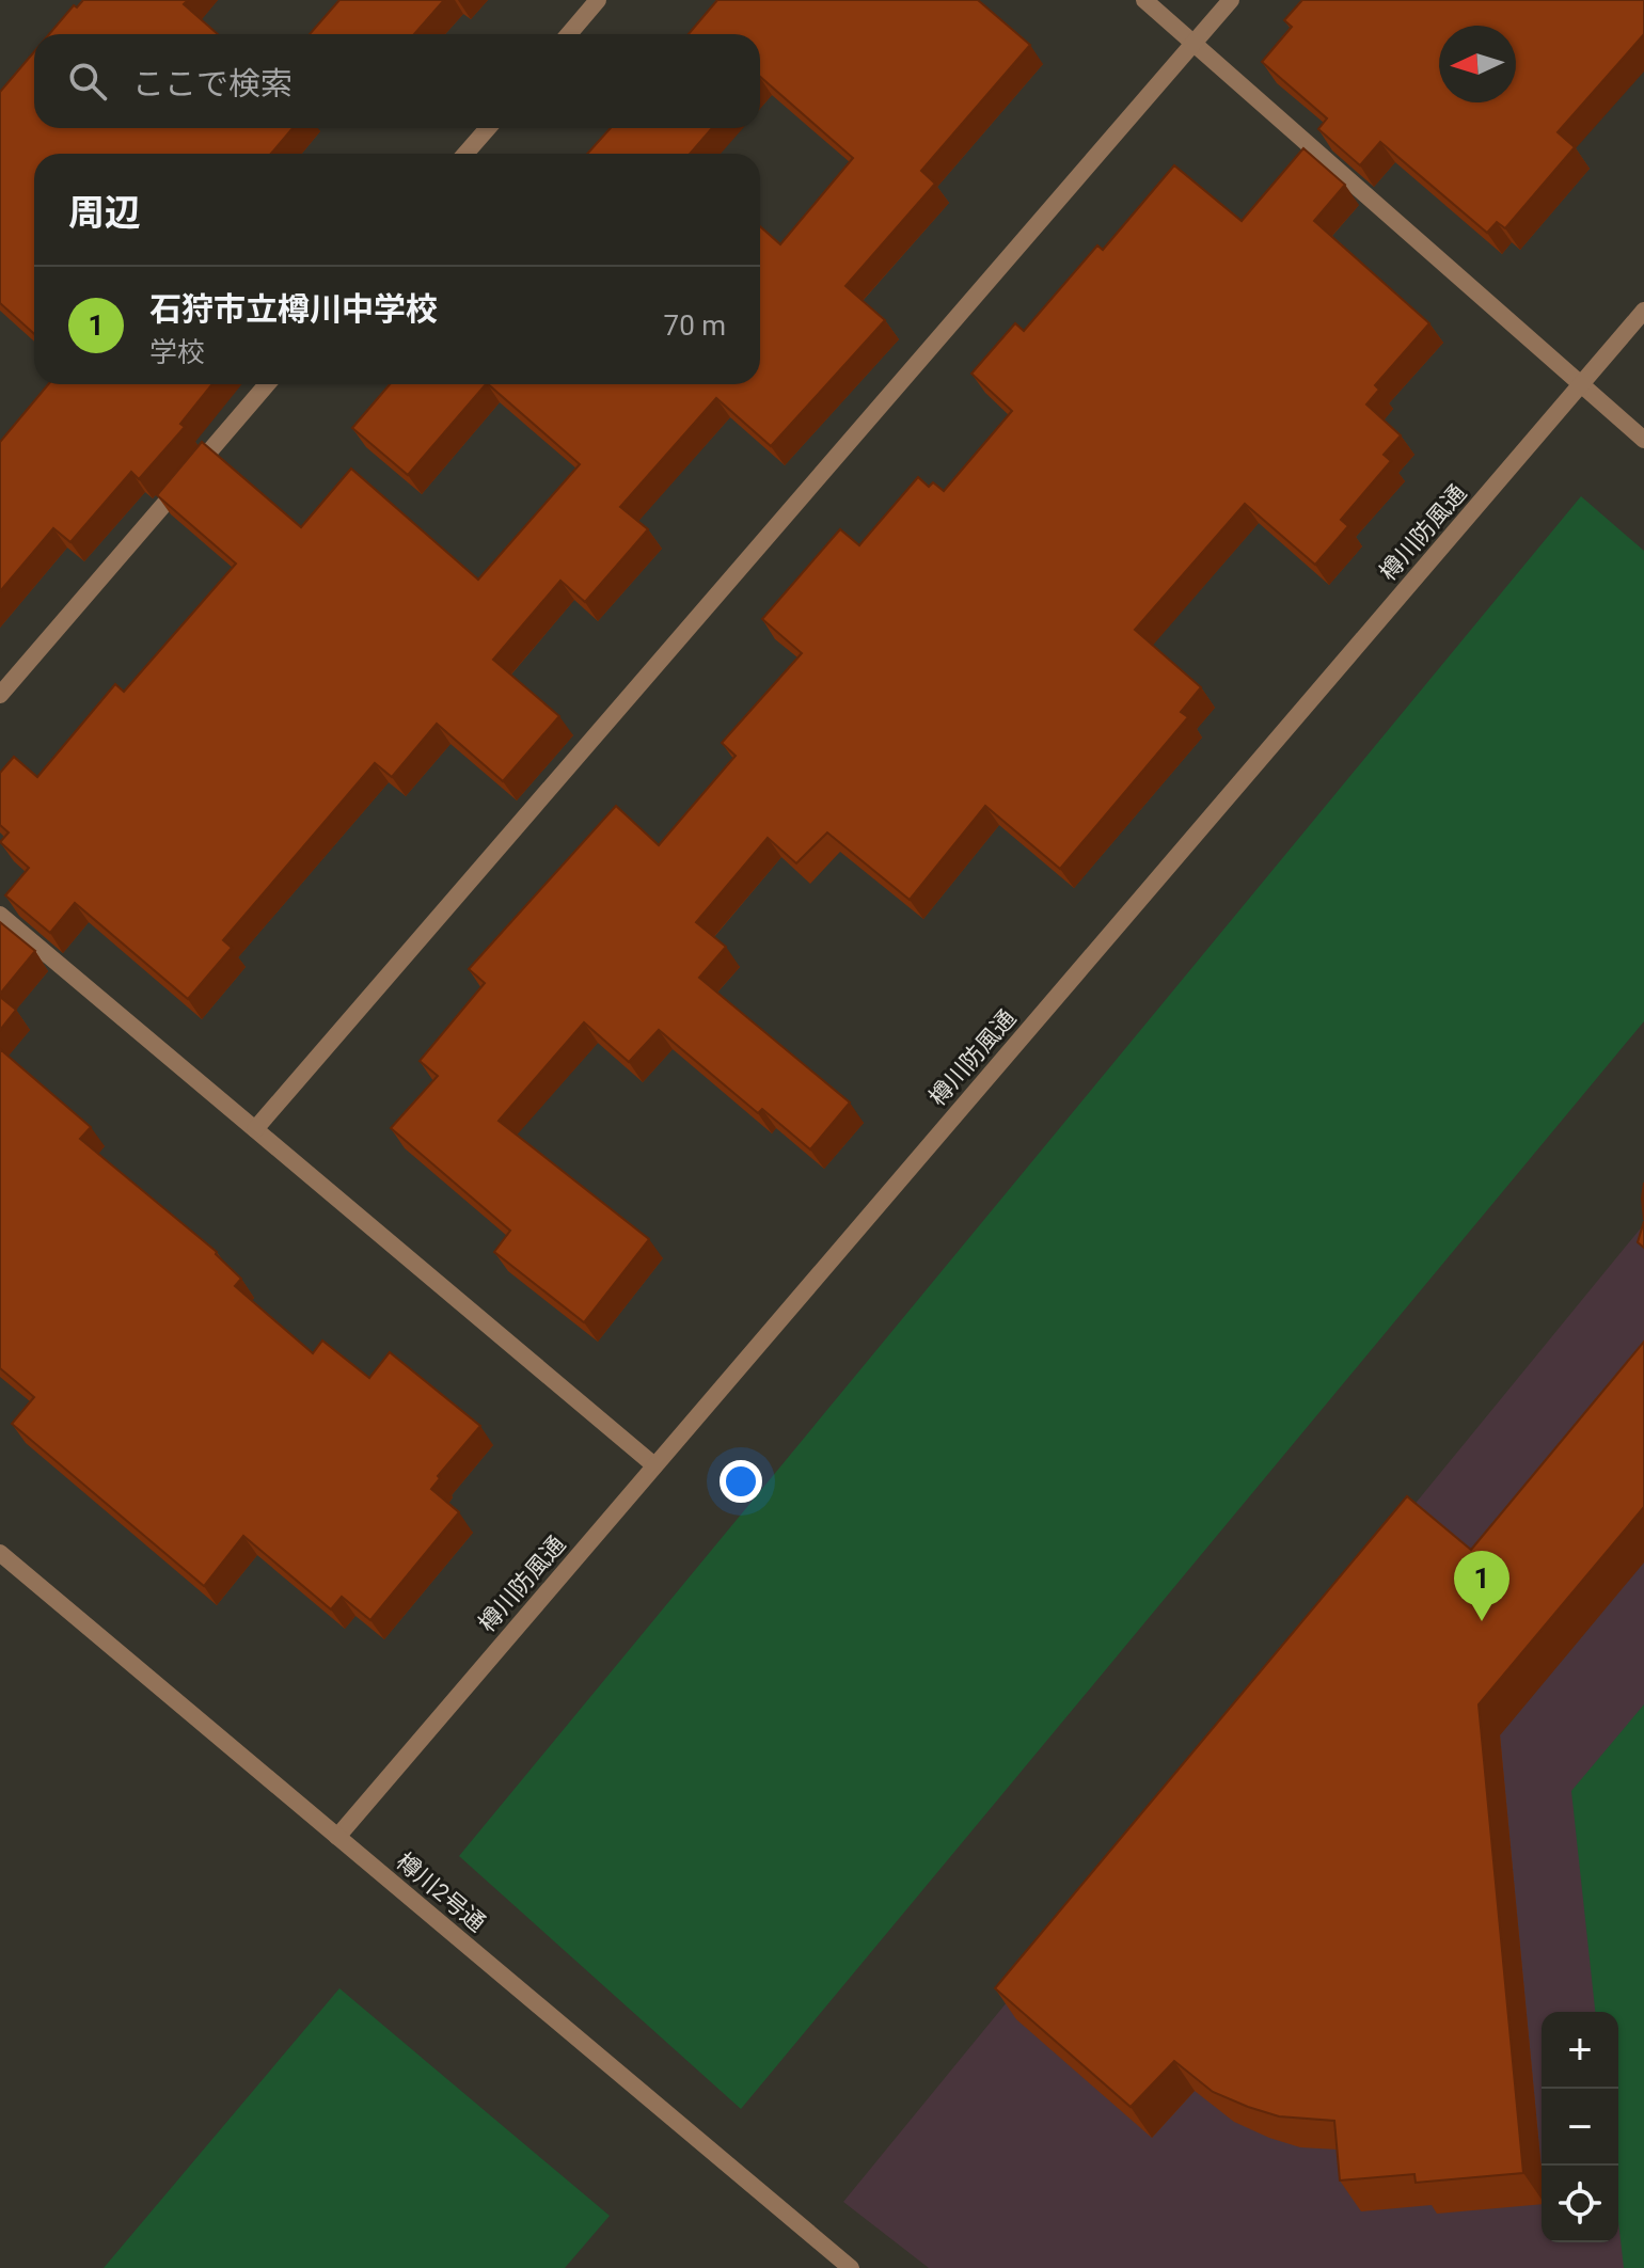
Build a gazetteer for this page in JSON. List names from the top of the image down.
{
  "streets": {
    "street": ["樽川防風通", "樽川2号通"]
  },
  "crossings": [
    ["樽川防風通", "樽川2号通"]
  ],
  "north": "left",
  "page": {
    "search": "ここで検索",
    "heading": "周辺",
    "list": [
      {
        "mark": "1",
        "name": "石狩市立樽川中学校",
        "note": "学校",
        "value": "70 m"
      }
    ],
    "pins": "1",
    "map_buttons": ["+", "−"]
  }
}
